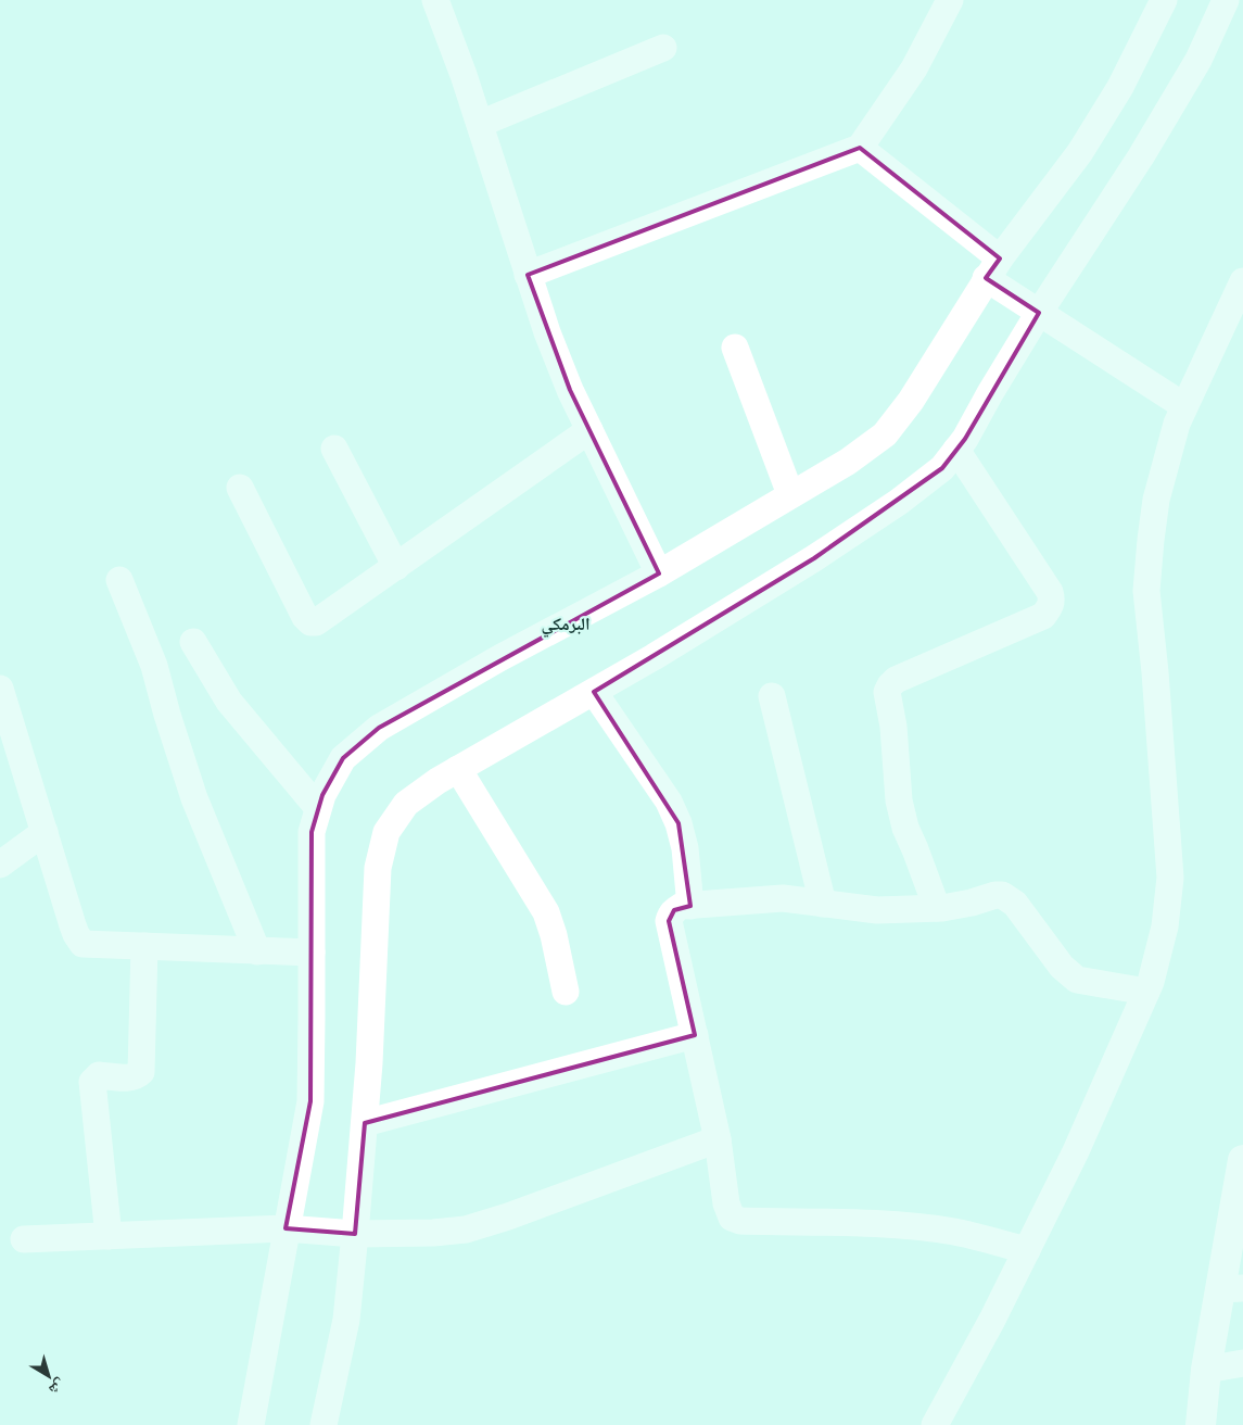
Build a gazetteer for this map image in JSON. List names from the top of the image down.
{
  "districts": ["البرمكي"],
  "north": "bottom right"
}
